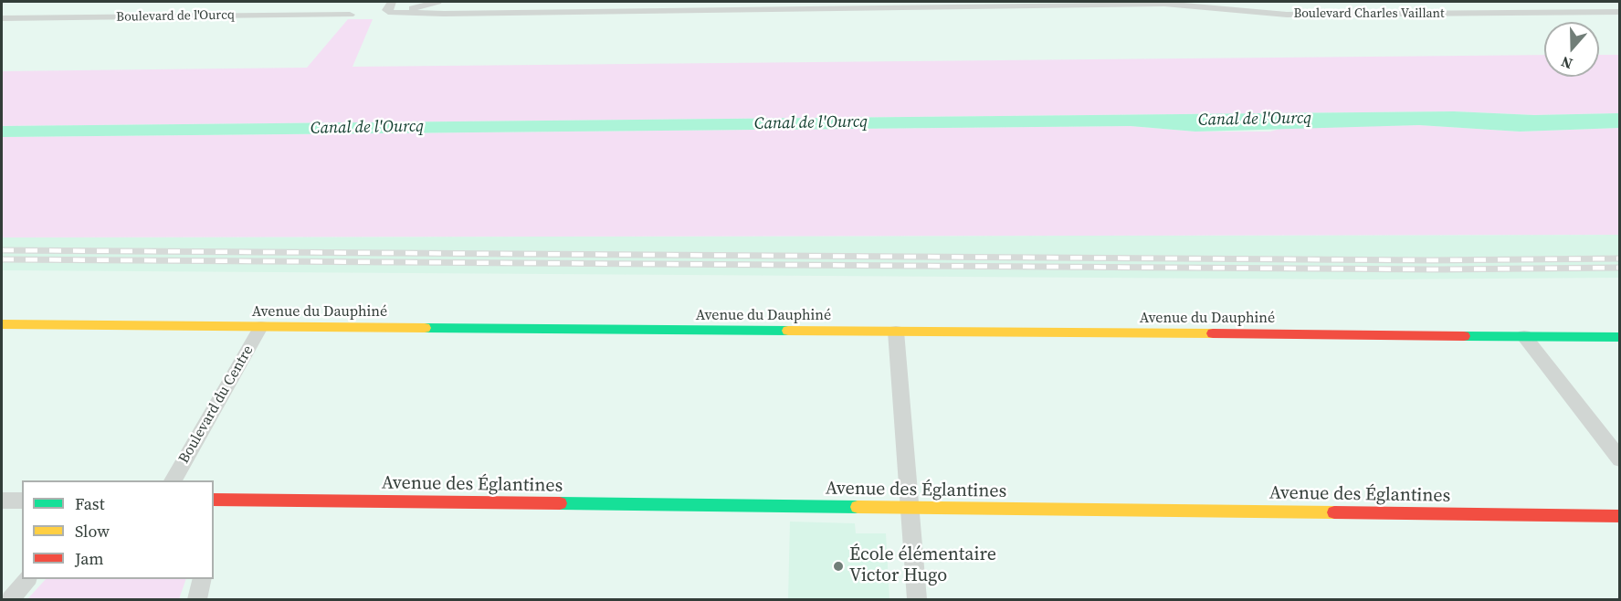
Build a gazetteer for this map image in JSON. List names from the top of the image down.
{
  "streets": {
    "street": [
      "Boulevard Charles Vaillant",
      "Boulevard de l'Ourcq",
      "Avenue du Dauphiné",
      "Boulevard du Centre",
      "Avenue des Églantines"
    ]
  },
  "crossings": [
    ["Avenue du Dauphiné", "Boulevard du Centre"]
  ],
  "water": ["Canal de l'Ourcq"],
  "places": ["École élémentaire Victor Hugo"],
  "legend": ["Fast", "Slow", "Jam"],
  "north": "bottom"
}
